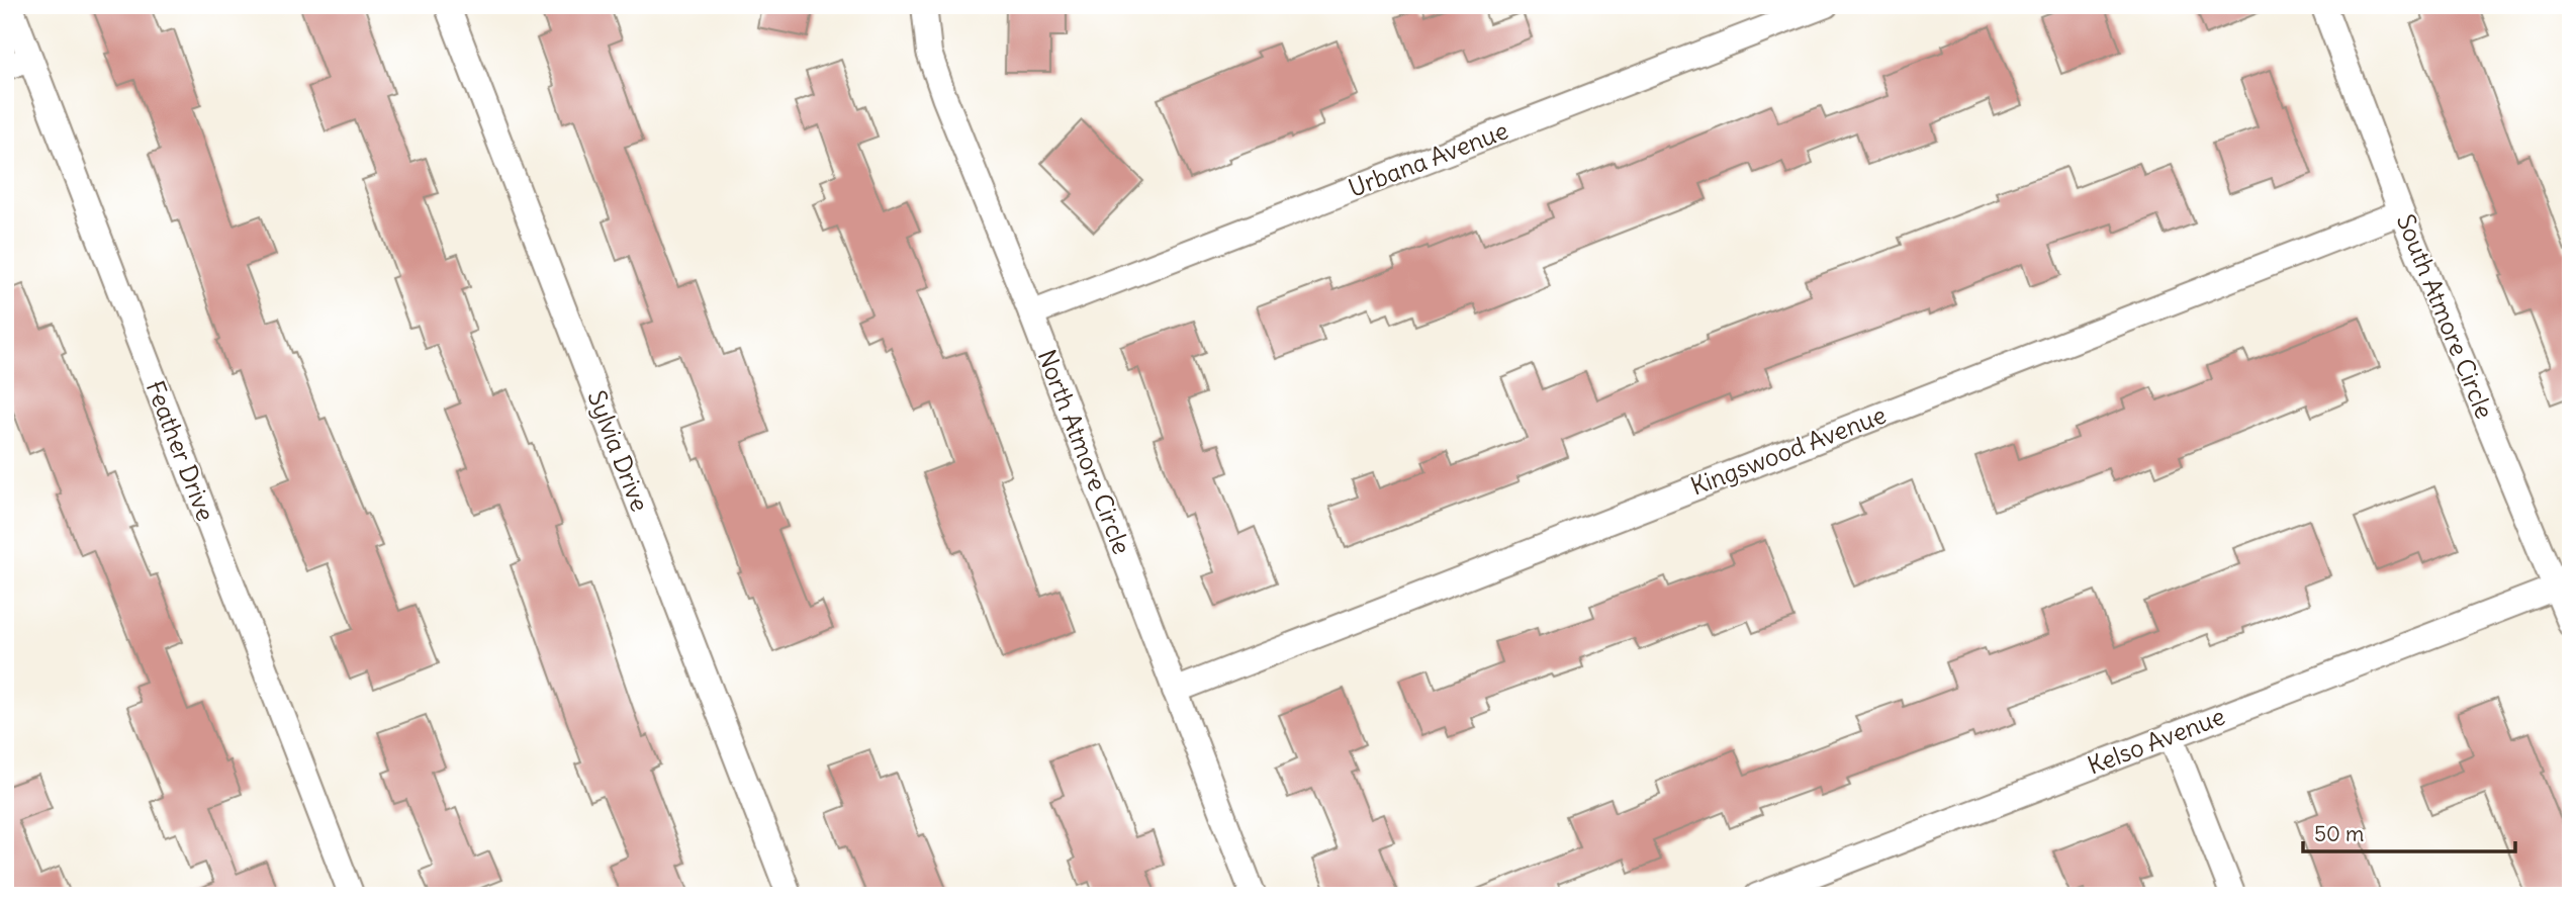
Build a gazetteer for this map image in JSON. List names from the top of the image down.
{
  "streets": {
    "street": [
      "Urbana Avenue",
      "South Atmore Circle",
      "Feather Drive",
      "Sylvia Drive",
      "Kingswood Avenue",
      "North Atmore Circle",
      "Kelso Avenue"
    ]
  },
  "crossings": [
    ["Urbana Avenue", "North Atmore Circle"],
    ["South Atmore Circle", "Kingswood Avenue"],
    ["South Atmore Circle", "Kelso Avenue"],
    ["Kingswood Avenue", "North Atmore Circle"]
  ],
  "scale_bar": "50 m"
}
